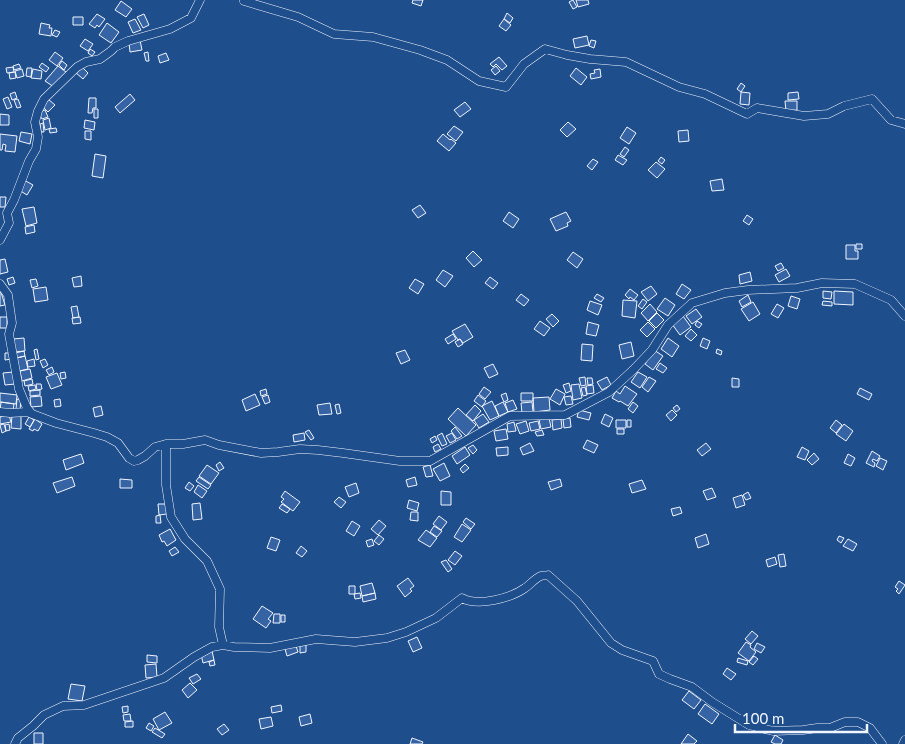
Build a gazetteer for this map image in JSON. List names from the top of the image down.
{
  "scale_bar": "100 m"
}
